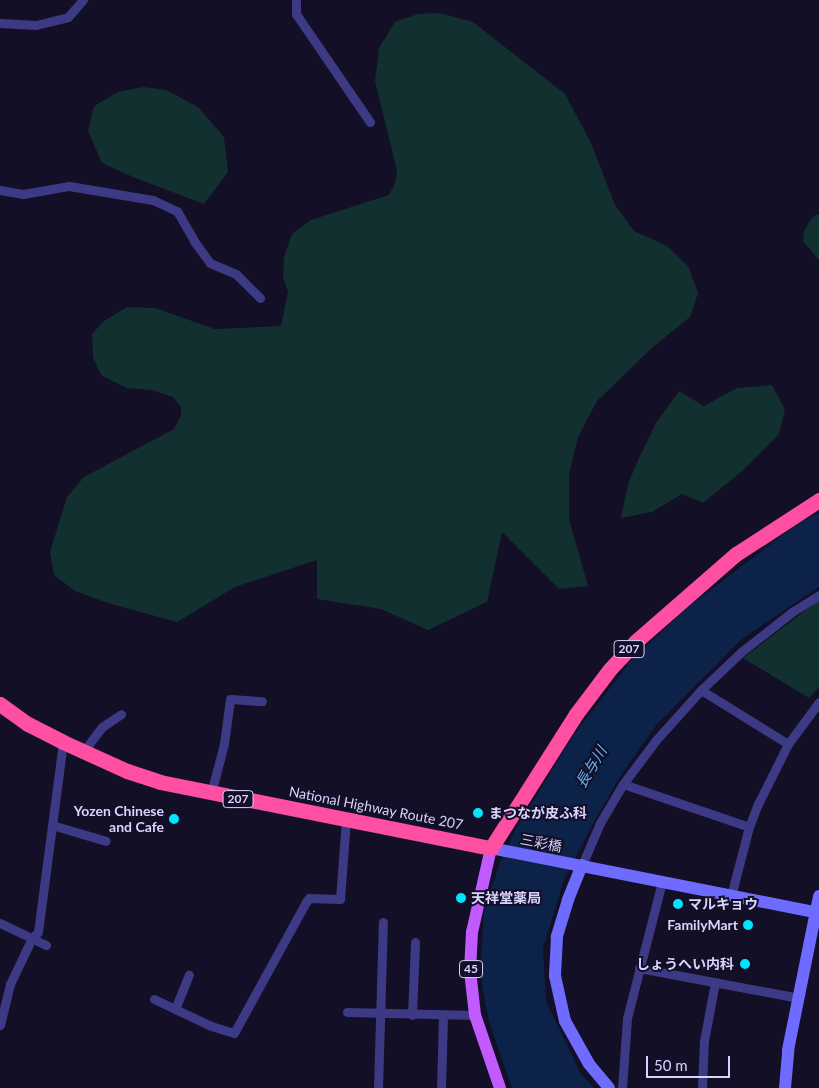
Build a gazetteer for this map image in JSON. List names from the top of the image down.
{
  "streets": {
    "highway": ["207", "National Highway Route 207"],
    "main road": ["45"],
    "street": ["三彩橋"]
  },
  "crossings": [
    ["207", "National Highway Route 207"],
    ["207", "三彩橋"],
    ["207", "45"],
    ["National Highway Route 207", "三彩橋"],
    ["National Highway Route 207", "45"],
    ["三彩橋", "45"]
  ],
  "water": ["長与川"],
  "places": [
    "まつなが皮ふ科",
    "Yozen Chinese and Cafe",
    "天祥堂薬局",
    "マルキョウ",
    "FamilyMart",
    "しょうへい内科"
  ],
  "scale_bar": "50 m"
}
